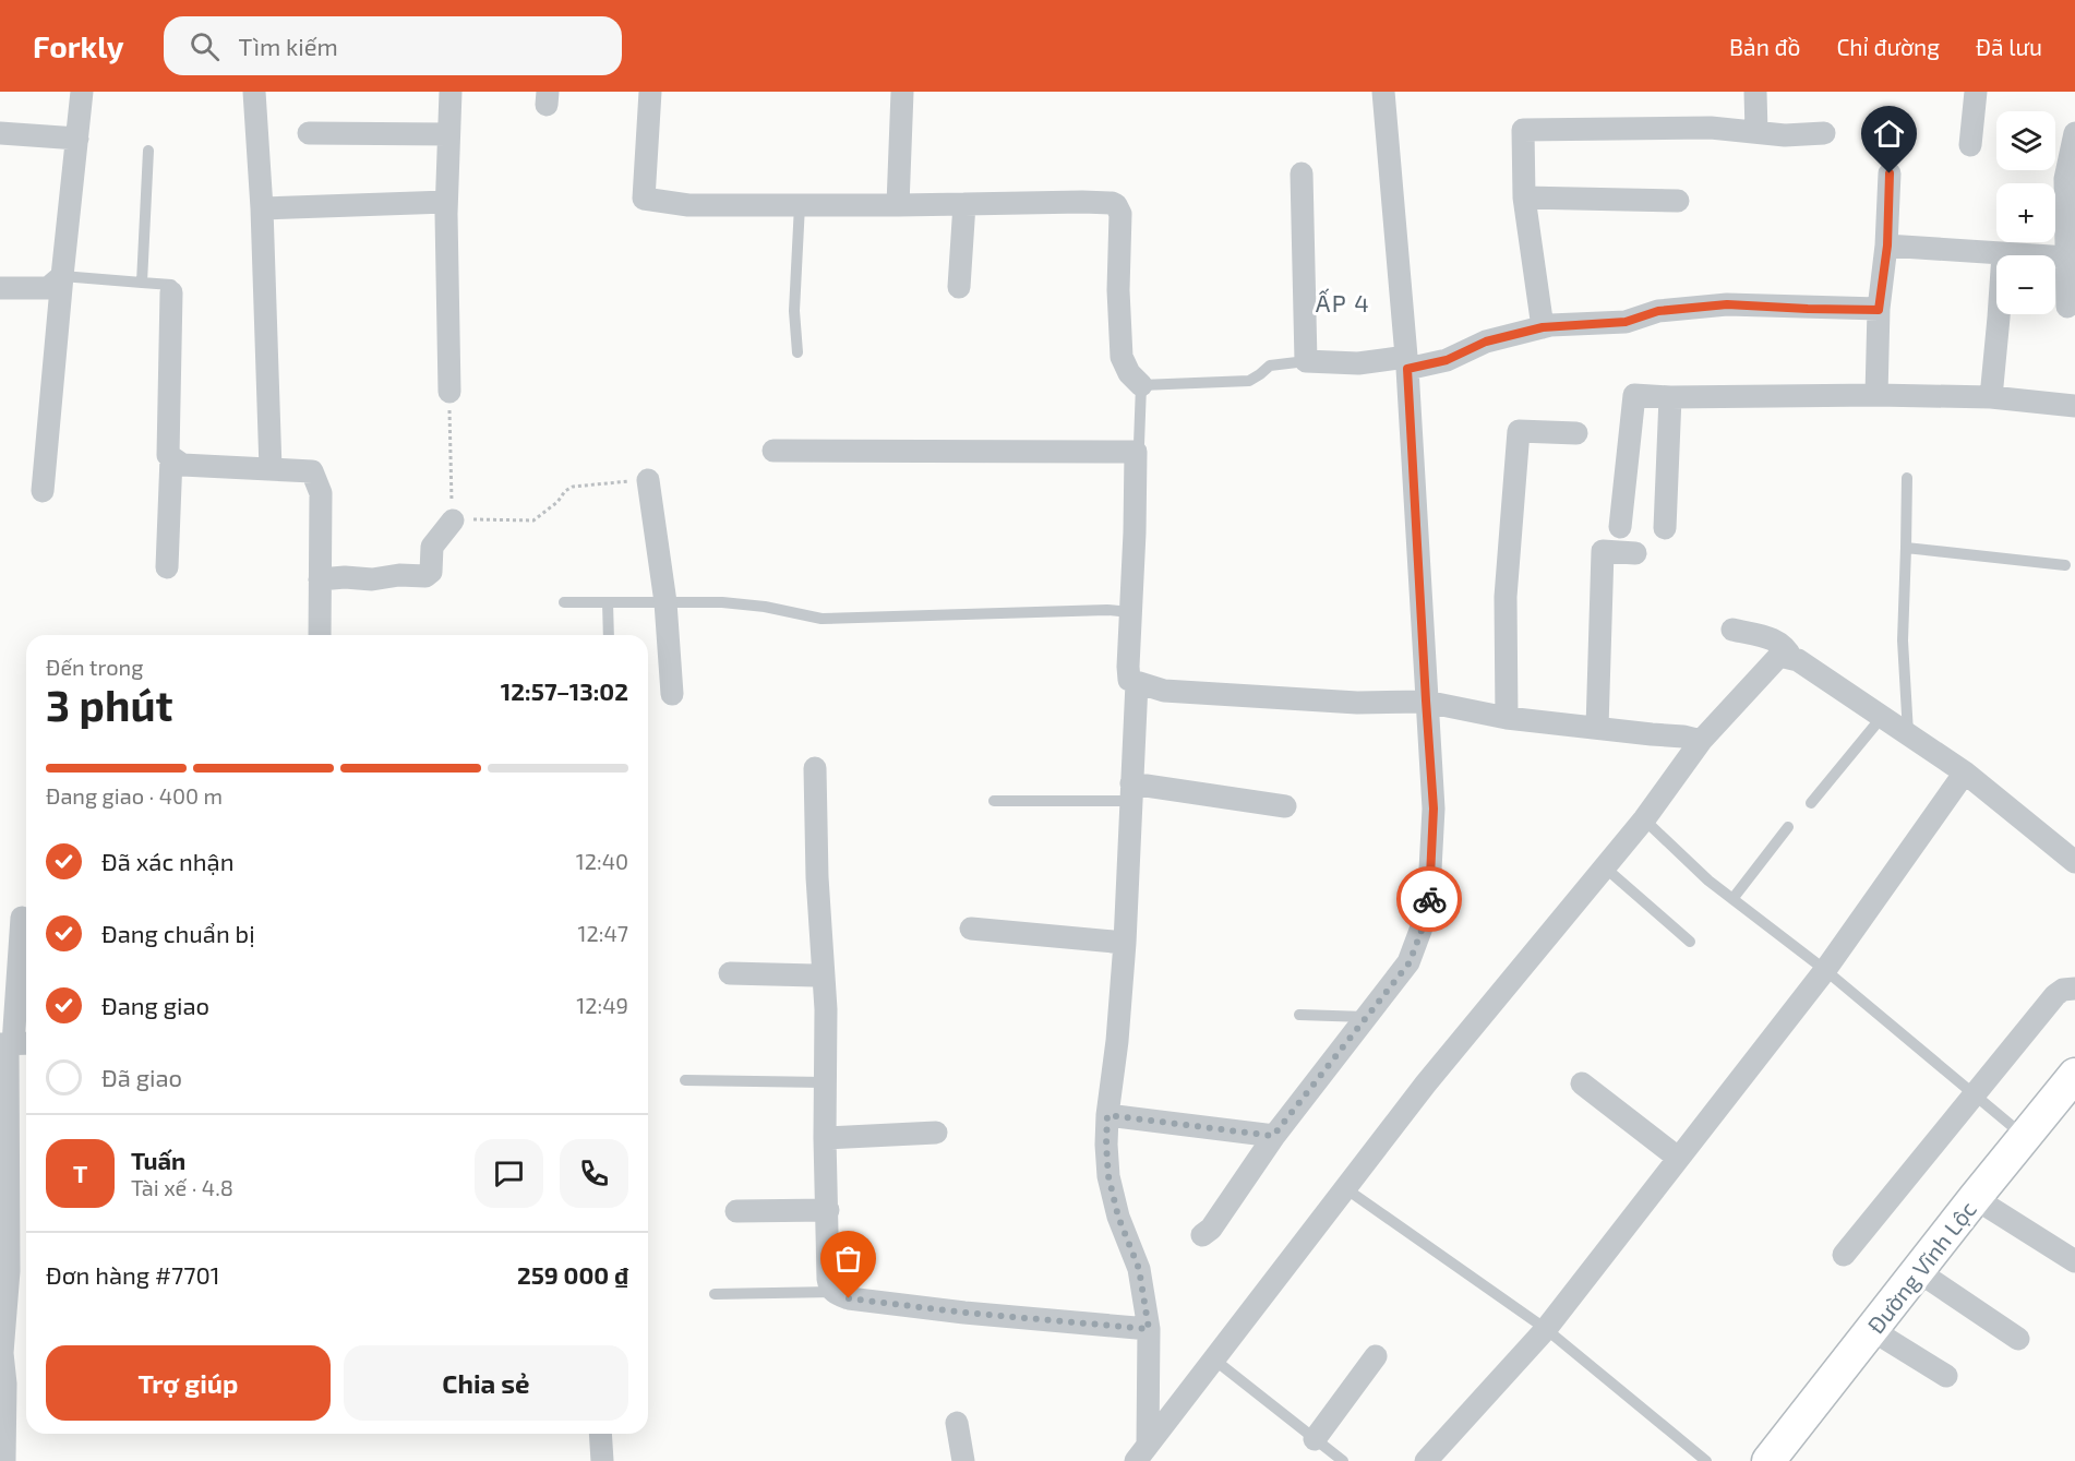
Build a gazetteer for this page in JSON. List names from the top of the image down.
{
  "streets": {
    "main road": ["Đường Vĩnh Lộc"]
  },
  "districts": ["ẤP 4"],
  "page": {
    "header": "Forkly",
    "search": "Tìm kiếm",
    "nav": ["Bản đồ", "Chỉ đường", "Đã lưu"],
    "map_buttons": ["+", "−"],
    "heading": ["3 phút", "Đến trong", "12:57–13:02"],
    "panel": [
      "Tuấn",
      "Tài xế · 4.8",
      "Đơn hàng #7701",
      "259 000 ₫"
    ],
    "bar": "Đang giao · 400 m",
    "list": [
      ["Đã xác nhận", "12:40"],
      ["Đang chuẩn bị", "12:47"],
      ["Đang giao", "12:49"],
      "Đã giao"
    ],
    "round": "T",
    "buttons": ["Trợ giúp", "Chia sẻ"]
  }
}
